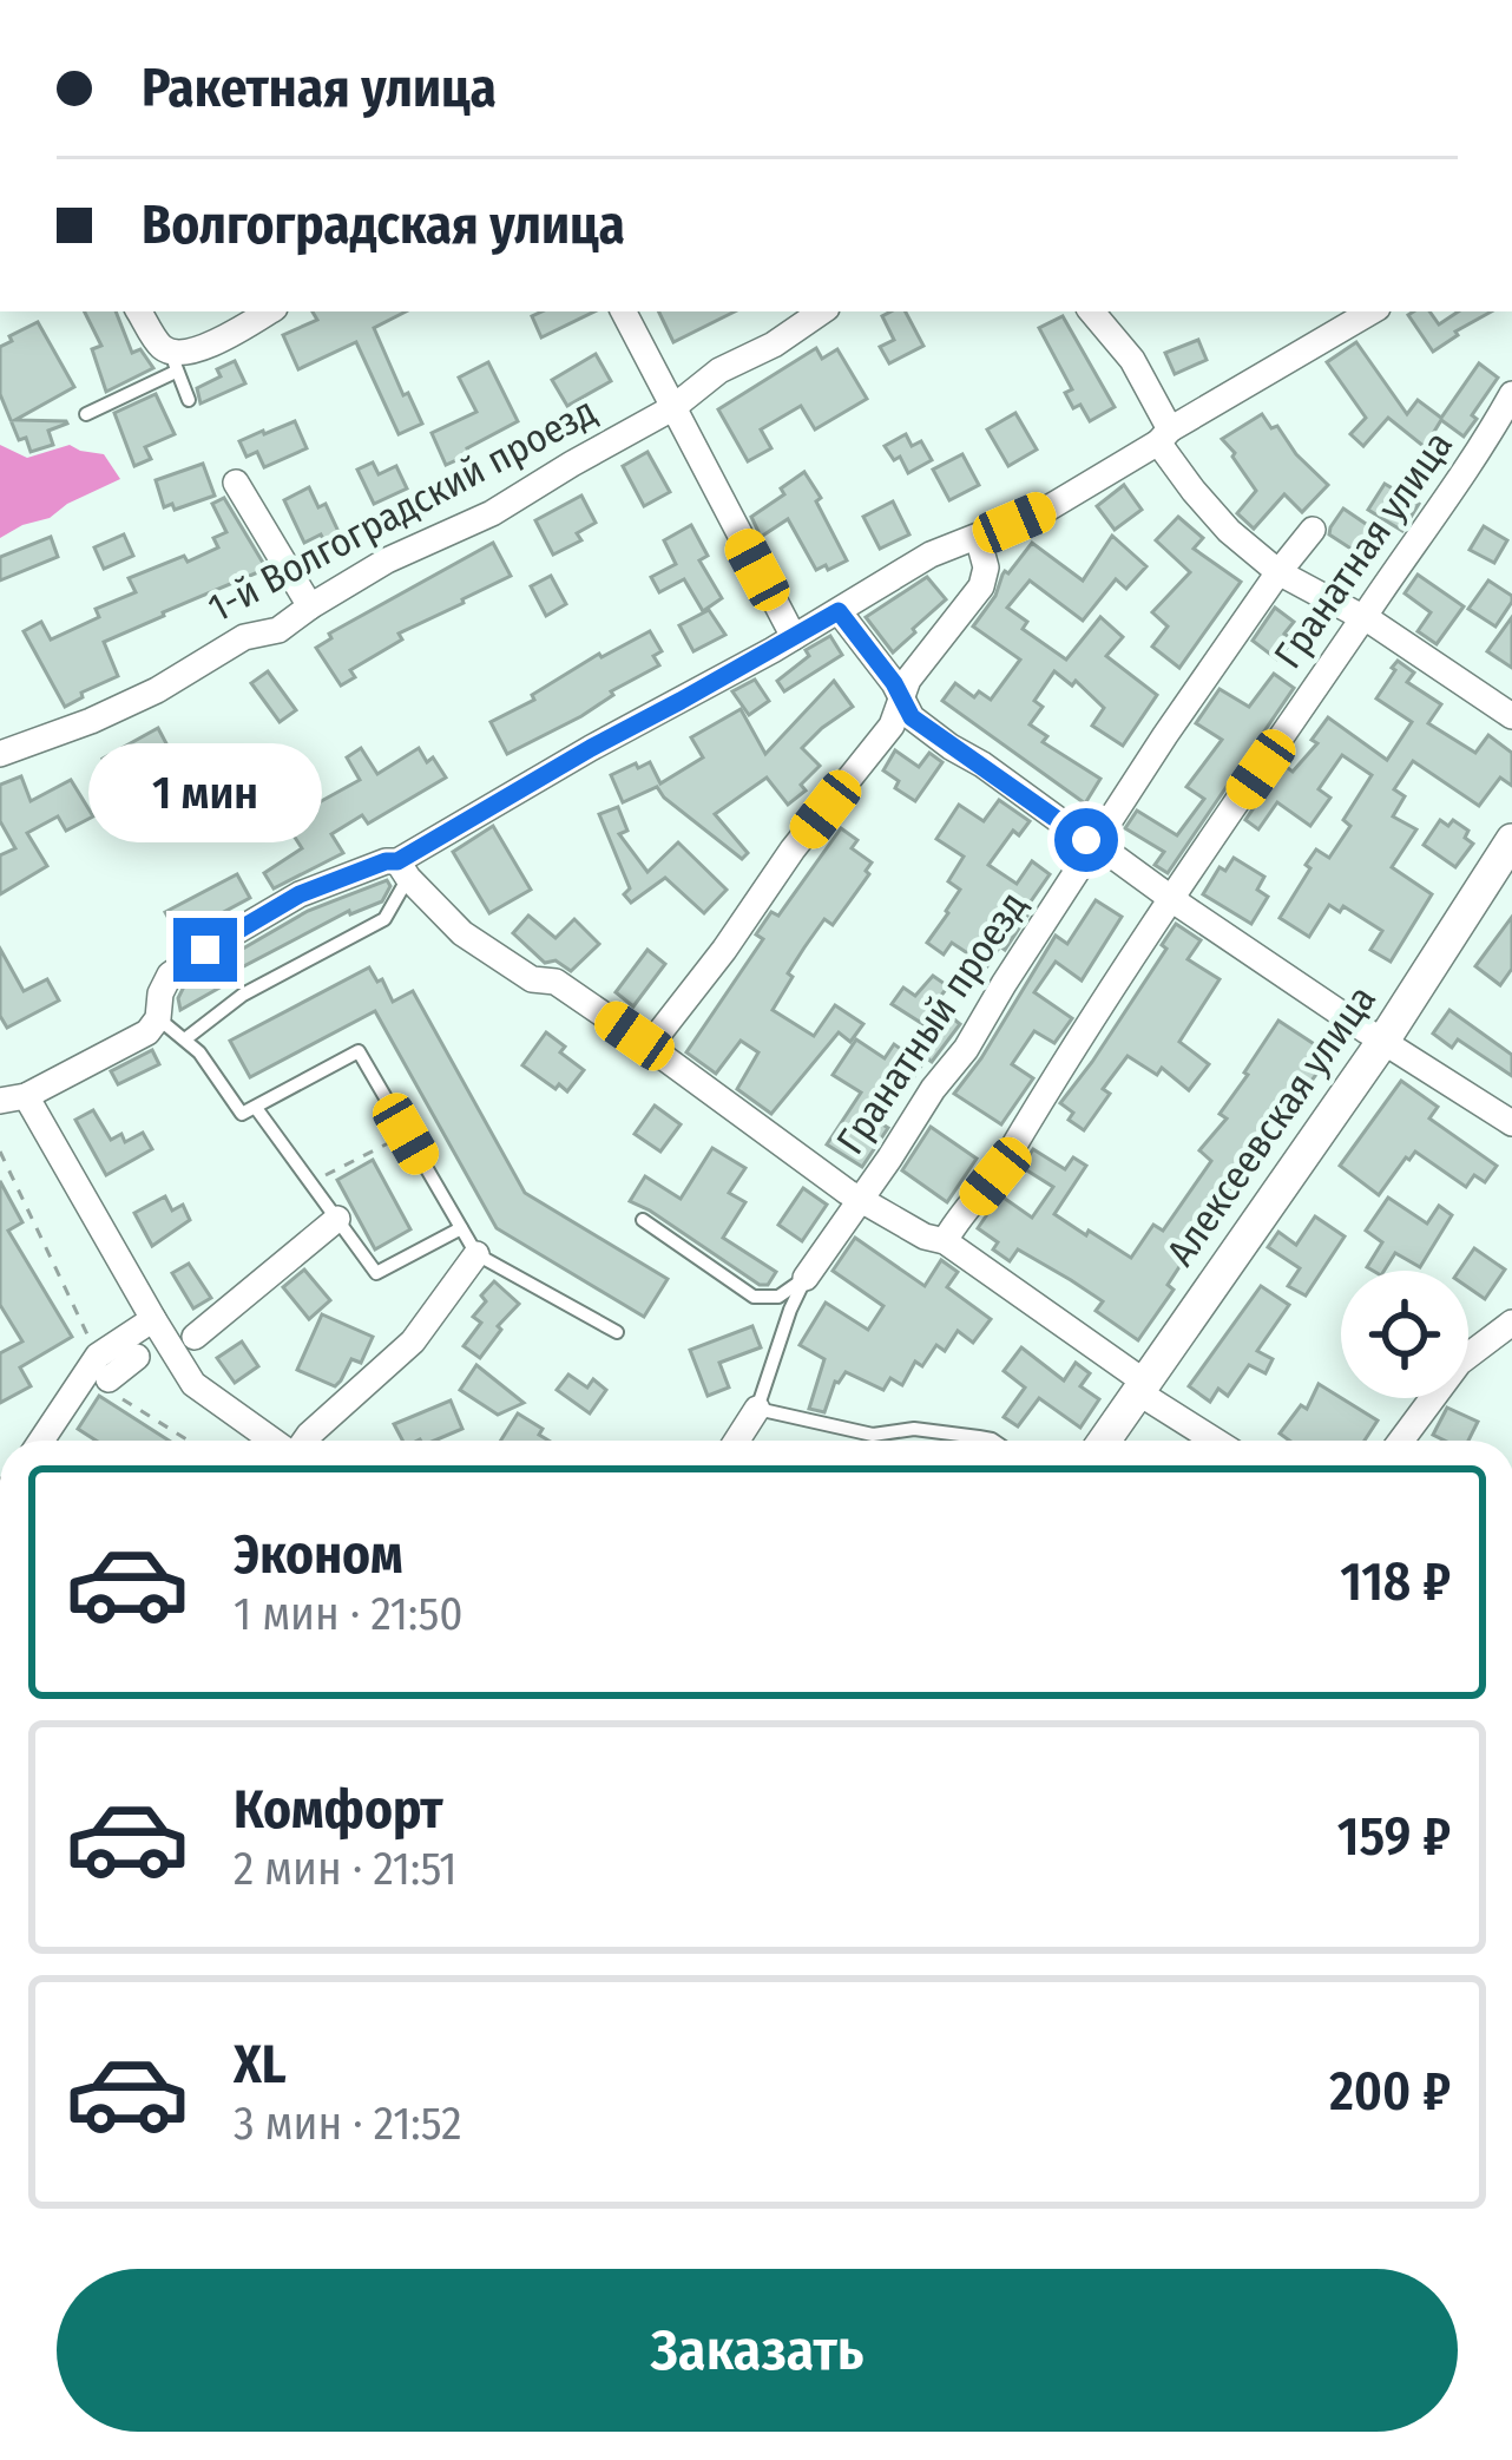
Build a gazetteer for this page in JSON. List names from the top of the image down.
{
  "streets": {
    "street": [
      "1-й Волгоградский проезд",
      "Гранатная улица",
      "Гранатный проезд",
      "Алексеевская улица"
    ]
  },
  "page": {
    "banner": ["Ракетная улица", "Волгоградская улица"],
    "bubble": "1 мин",
    "list": [
      {
        "name": "Эконом",
        "note": "1 мин · 21:50",
        "value": "118 ₽"
      },
      {
        "name": "Комфорт",
        "note": "2 мин · 21:51",
        "value": "159 ₽"
      },
      {
        "name": "XL",
        "note": "3 мин · 21:52",
        "value": "200 ₽"
      }
    ],
    "buttons": "Заказать"
  }
}
